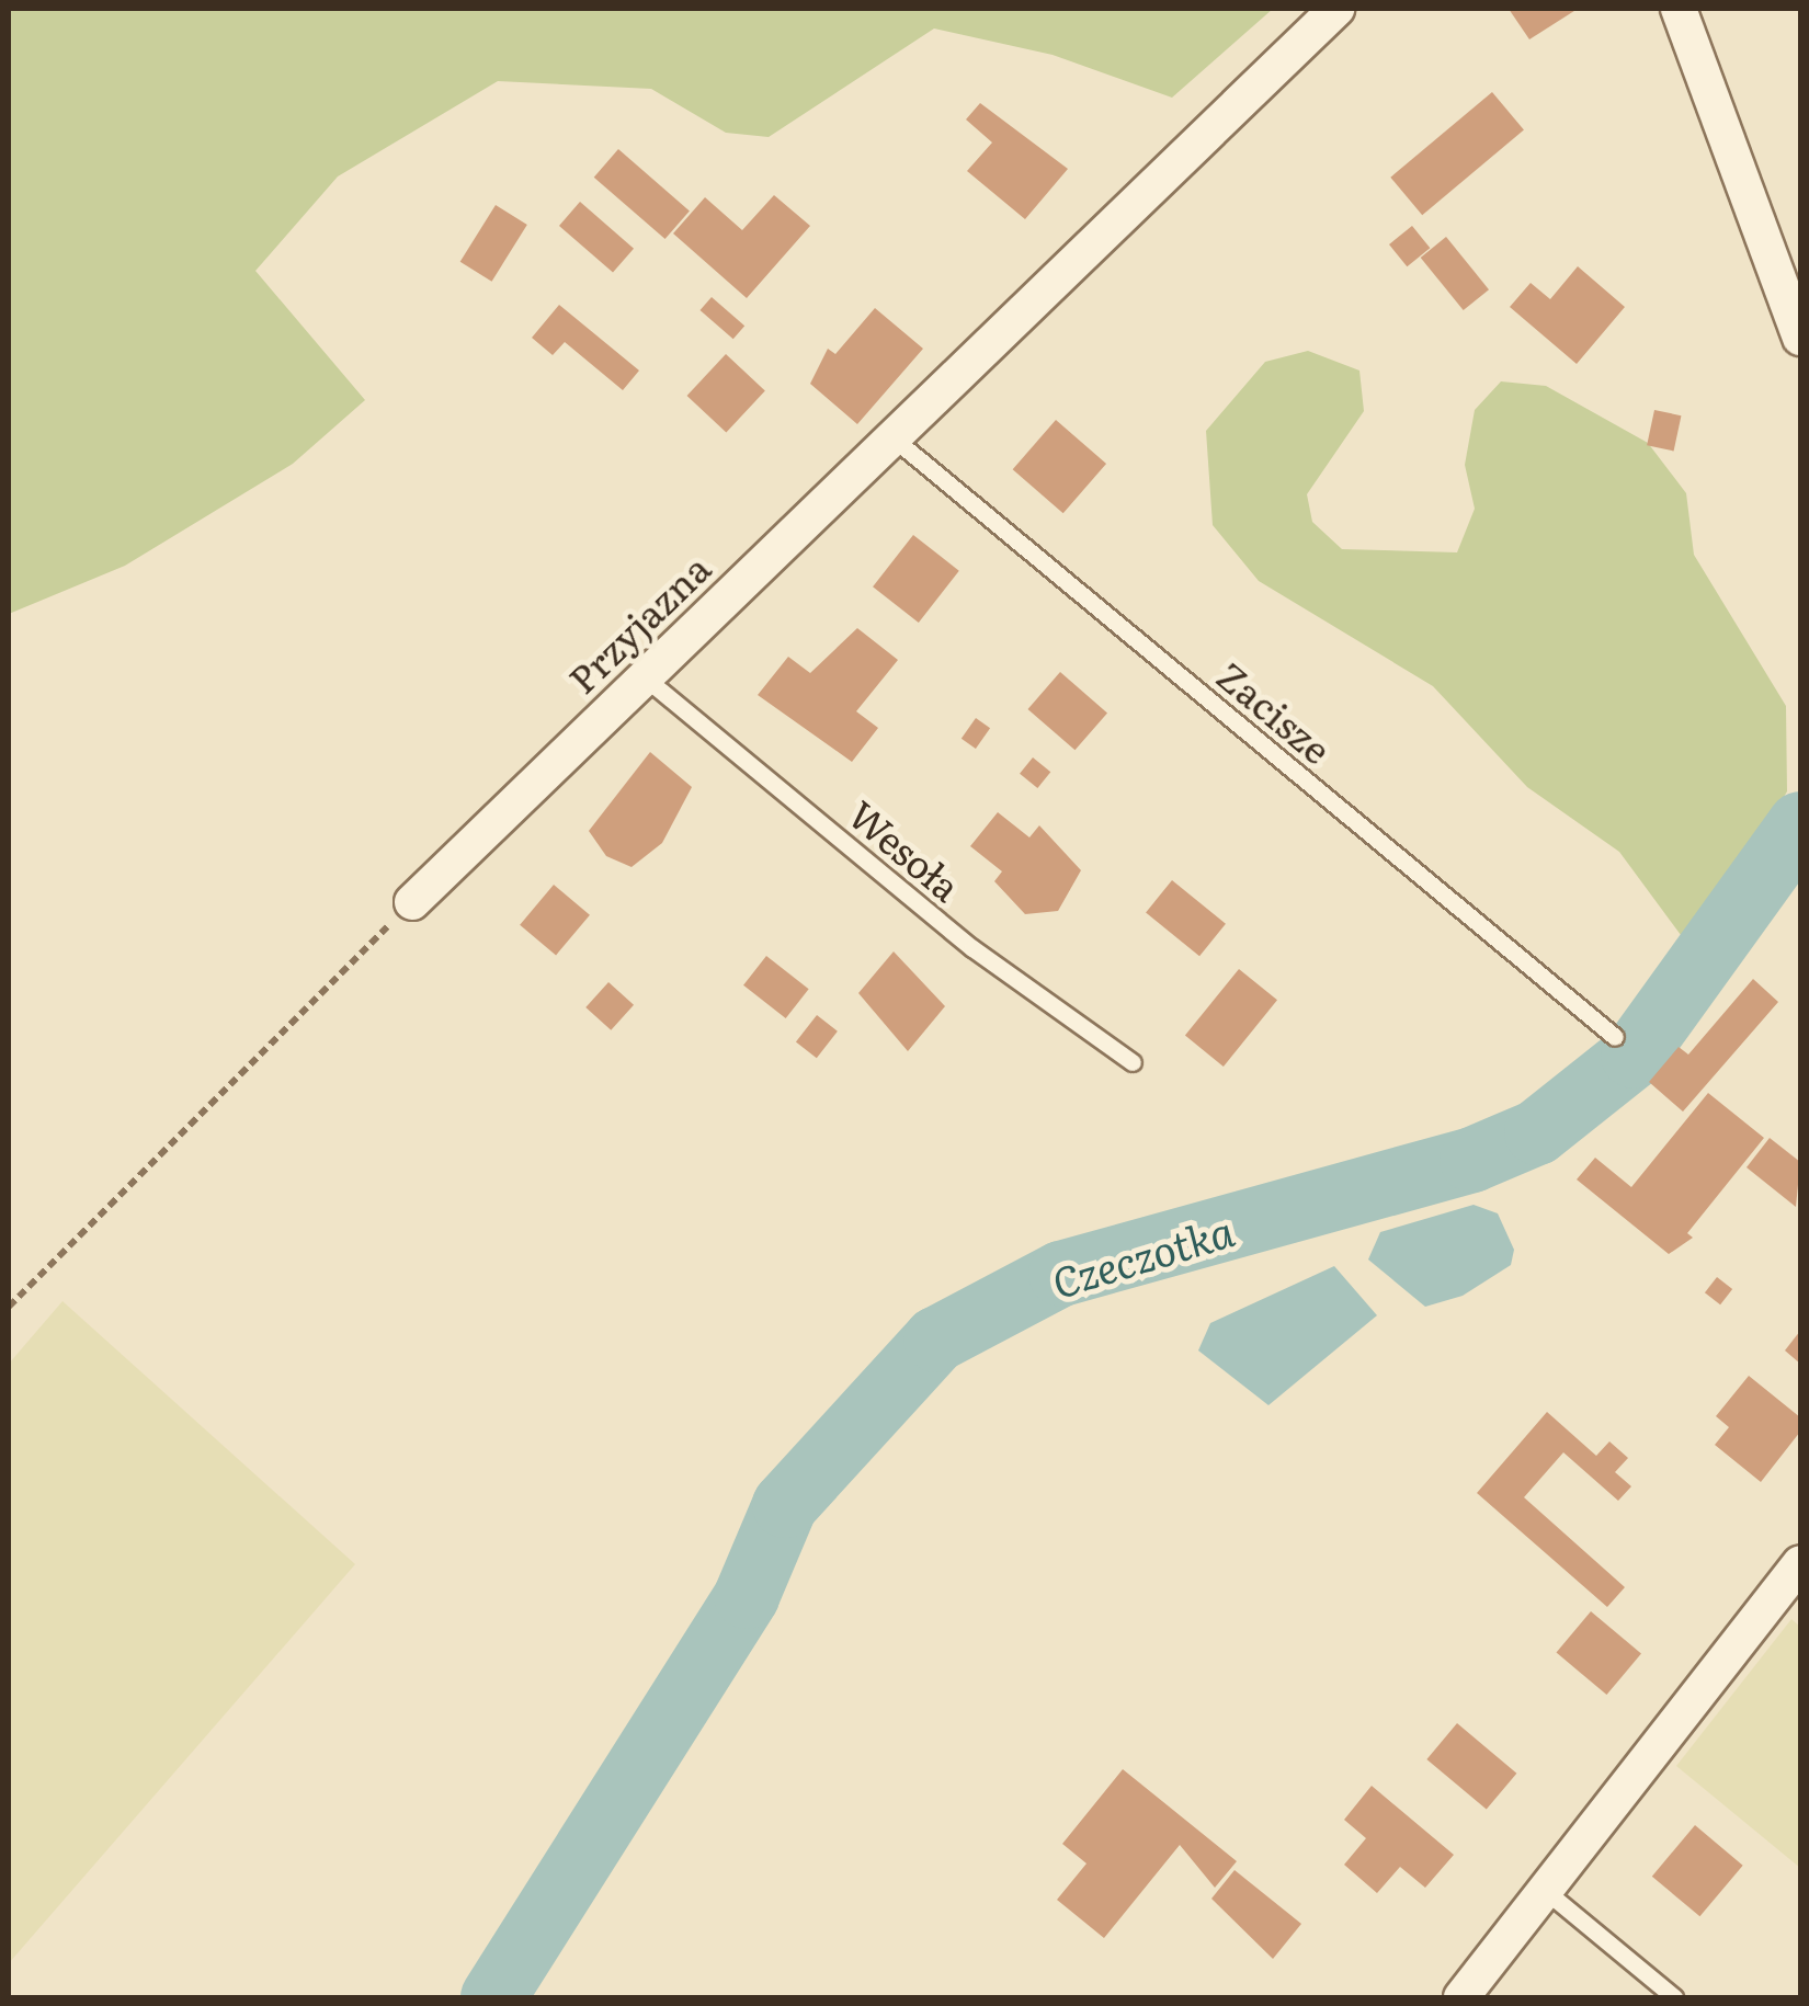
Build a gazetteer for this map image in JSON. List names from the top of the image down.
{
  "streets": {
    "street": ["Przyjazna"],
    "lane": ["Zacisze", "Wesoła"]
  },
  "crossings": [
    ["Przyjazna", "Zacisze"],
    ["Przyjazna", "Wesoła"]
  ],
  "water": ["Czeczotka"]
}
